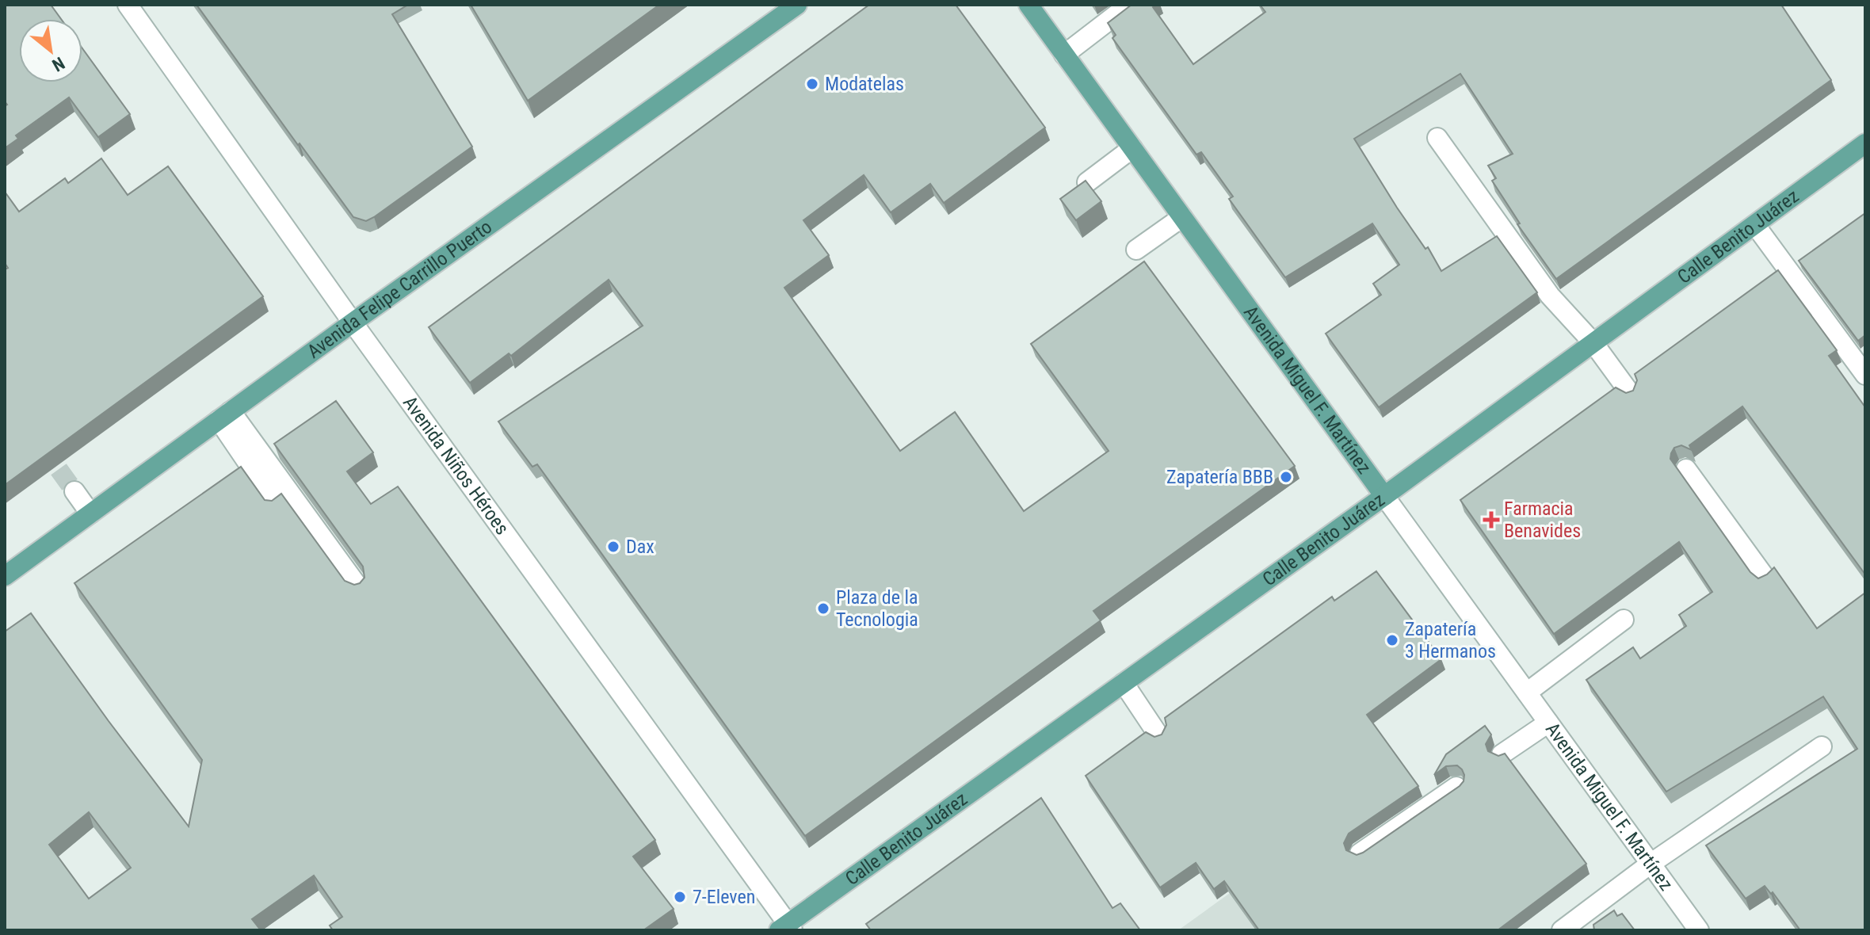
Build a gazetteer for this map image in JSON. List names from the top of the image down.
{
  "streets": {
    "main road": ["Calle Benito Juárez", "Avenida Felipe Carrillo Puerto", "Avenida Miguel F. Martínez"],
    "street": ["Avenida Niños Héroes"]
  },
  "crossings": [
    ["Calle Benito Juárez", "Avenida Miguel F. Martínez"],
    ["Calle Benito Juárez", "Avenida Niños Héroes"],
    ["Avenida Felipe Carrillo Puerto", "Avenida Niños Héroes"]
  ],
  "places": {
    "other": [
      "Modatelas",
      "Zapatería BBB",
      "Dax",
      "Plaza de la Tecnologia",
      "Zapatería 3 Hermanos",
      "7-Eleven"
    ],
    "health": ["Farmacia Benavides"]
  },
  "north": "bottom right"
}
